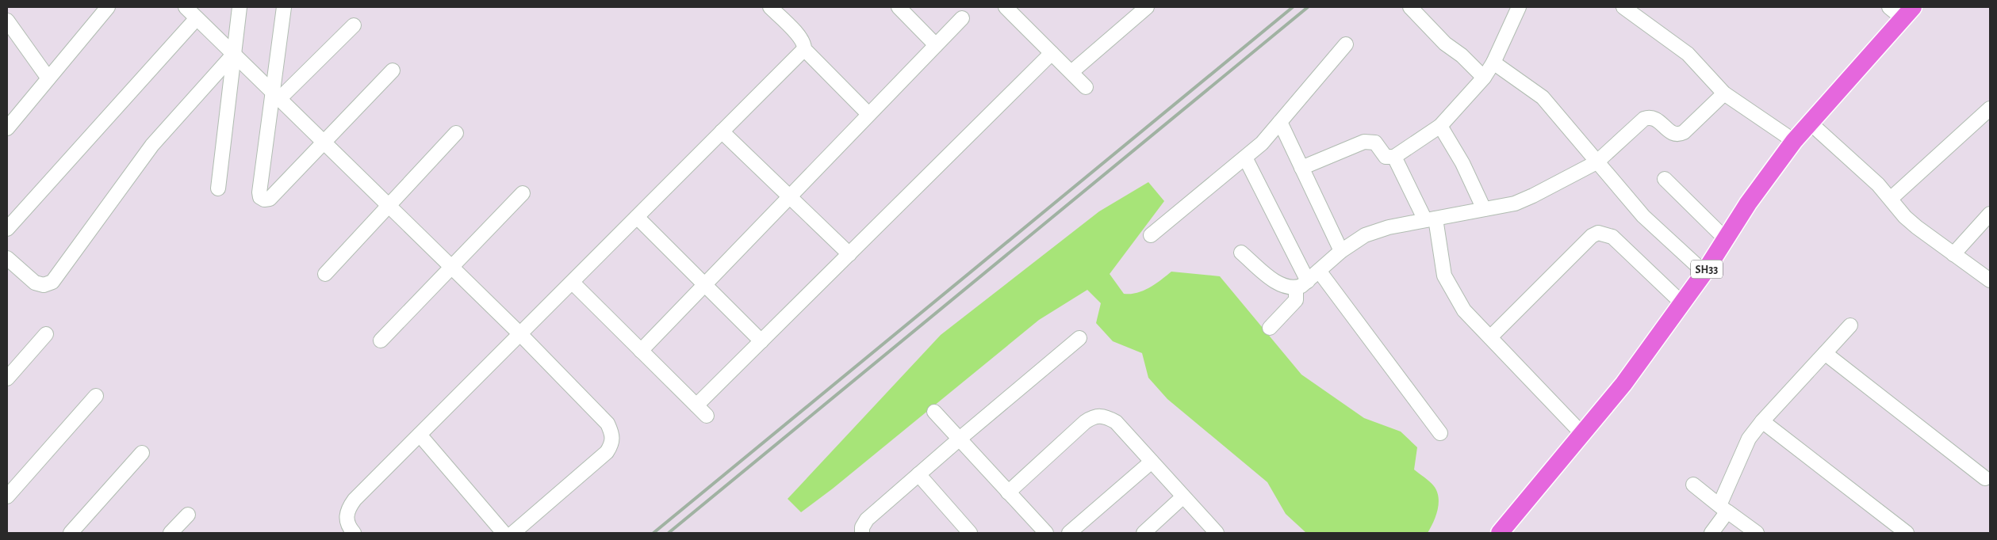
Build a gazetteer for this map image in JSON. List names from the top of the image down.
{
  "streets": {
    "main road": ["SH33"]
  }
}
